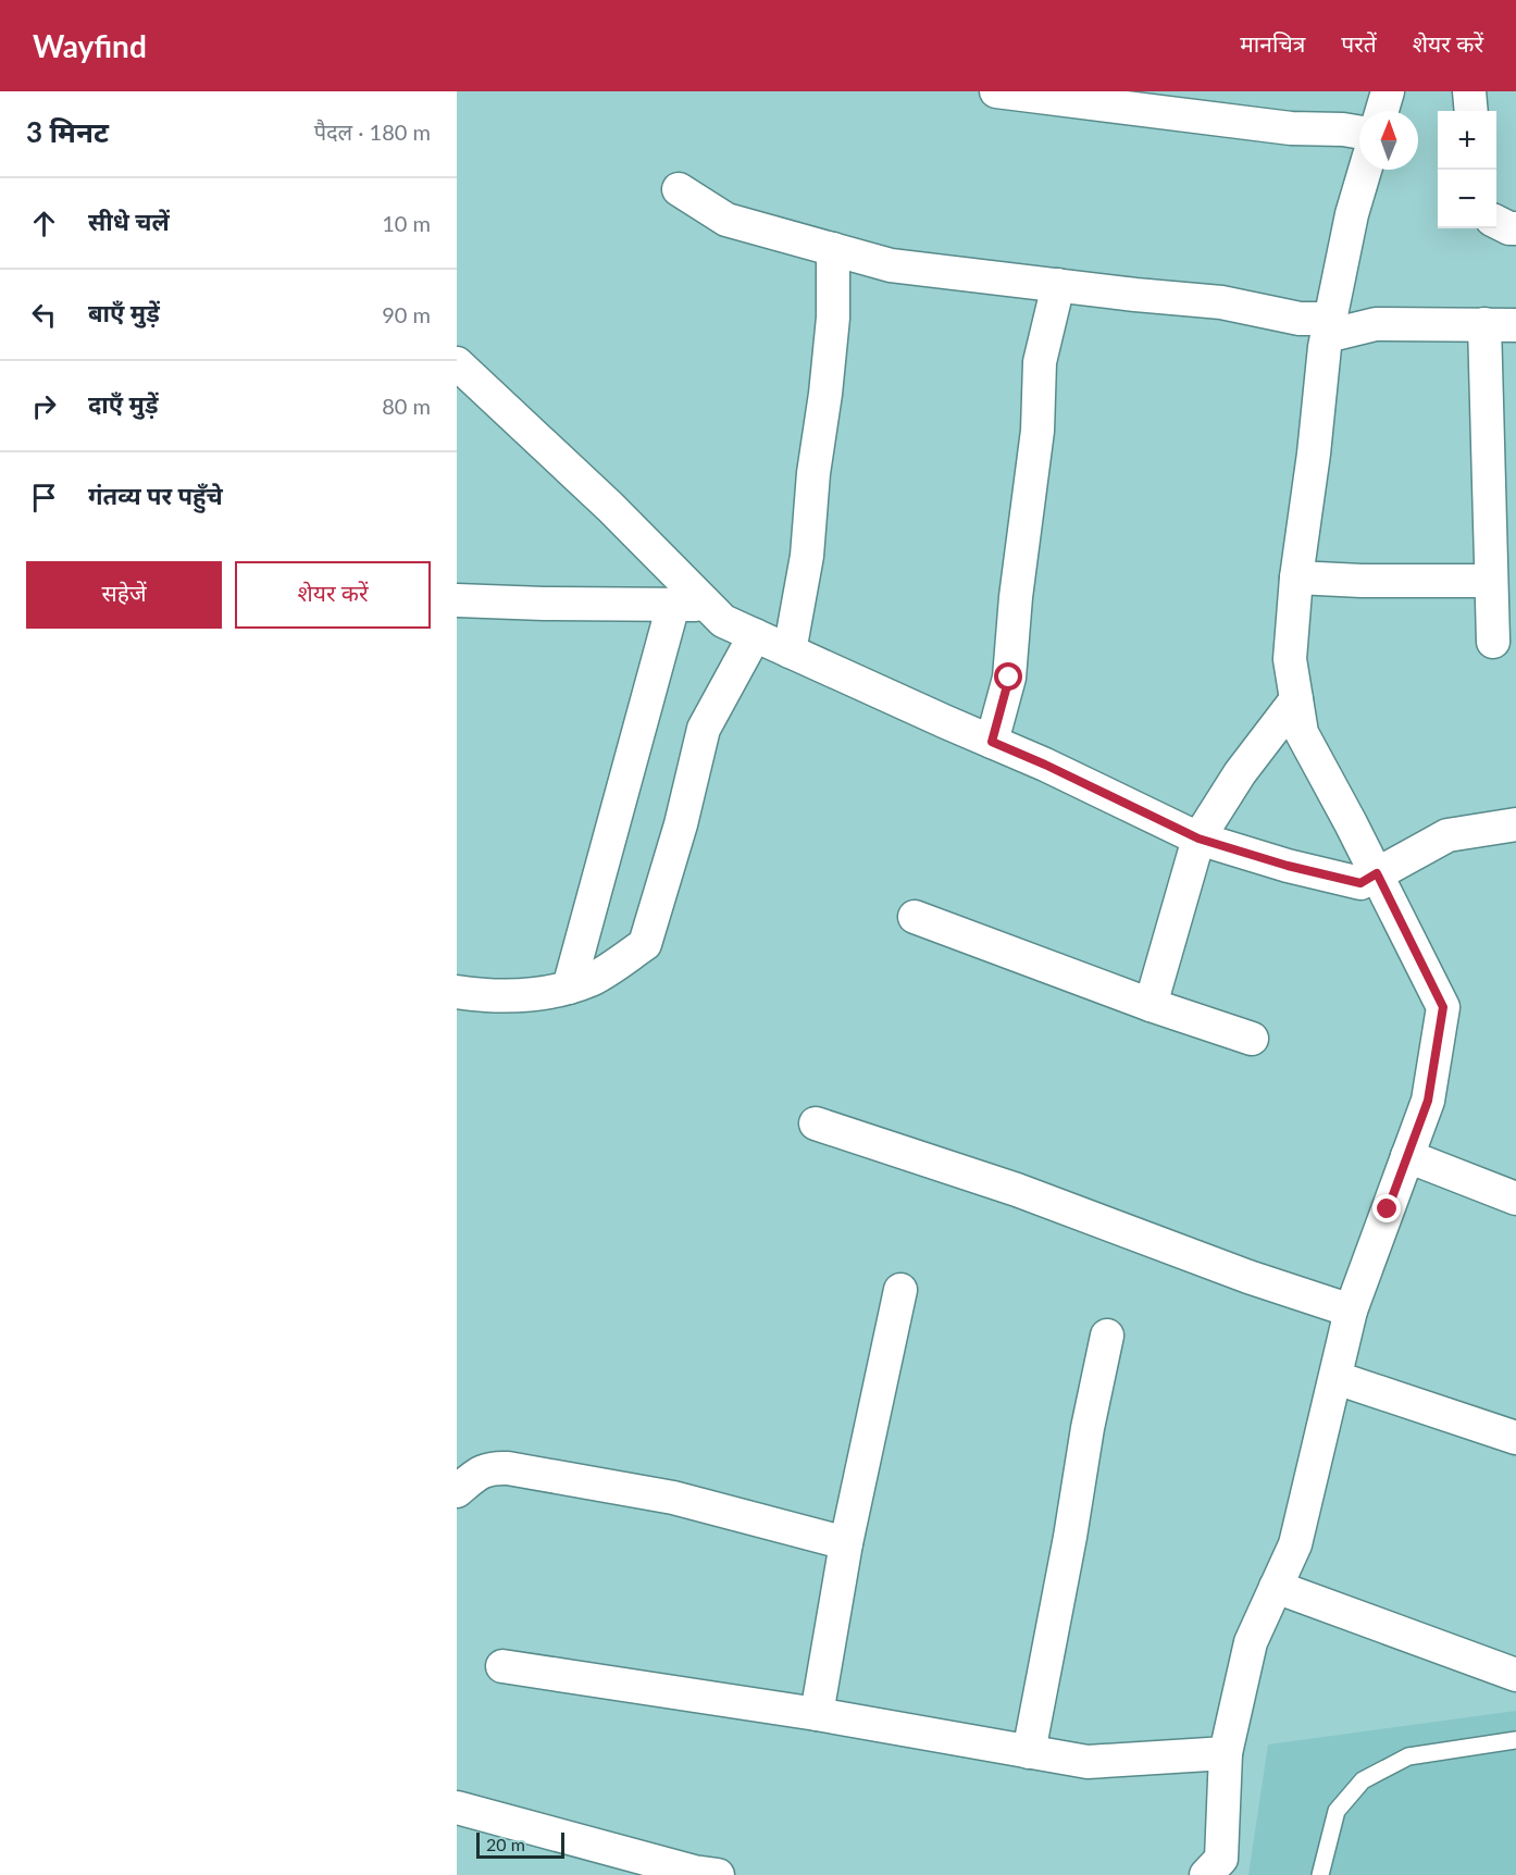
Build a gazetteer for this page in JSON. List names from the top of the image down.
{
  "scale_bar": "20 m",
  "north": "top",
  "page": {
    "header": "Wayfind",
    "nav": ["मानचित्र", "परतें", "शेयर करें"],
    "heading": ["3 मिनट", "पैदल · 180 m"],
    "map_buttons": ["+", "−"],
    "list": [
      ["सीधे चलें", "10 m"],
      ["बाएँ मुड़ें", "90 m"],
      ["दाएँ मुड़ें", "80 m"],
      "गंतव्य पर पहुँचे"
    ],
    "buttons": ["सहेजें", "शेयर करें"],
    "scale": "20 m"
  }
}
